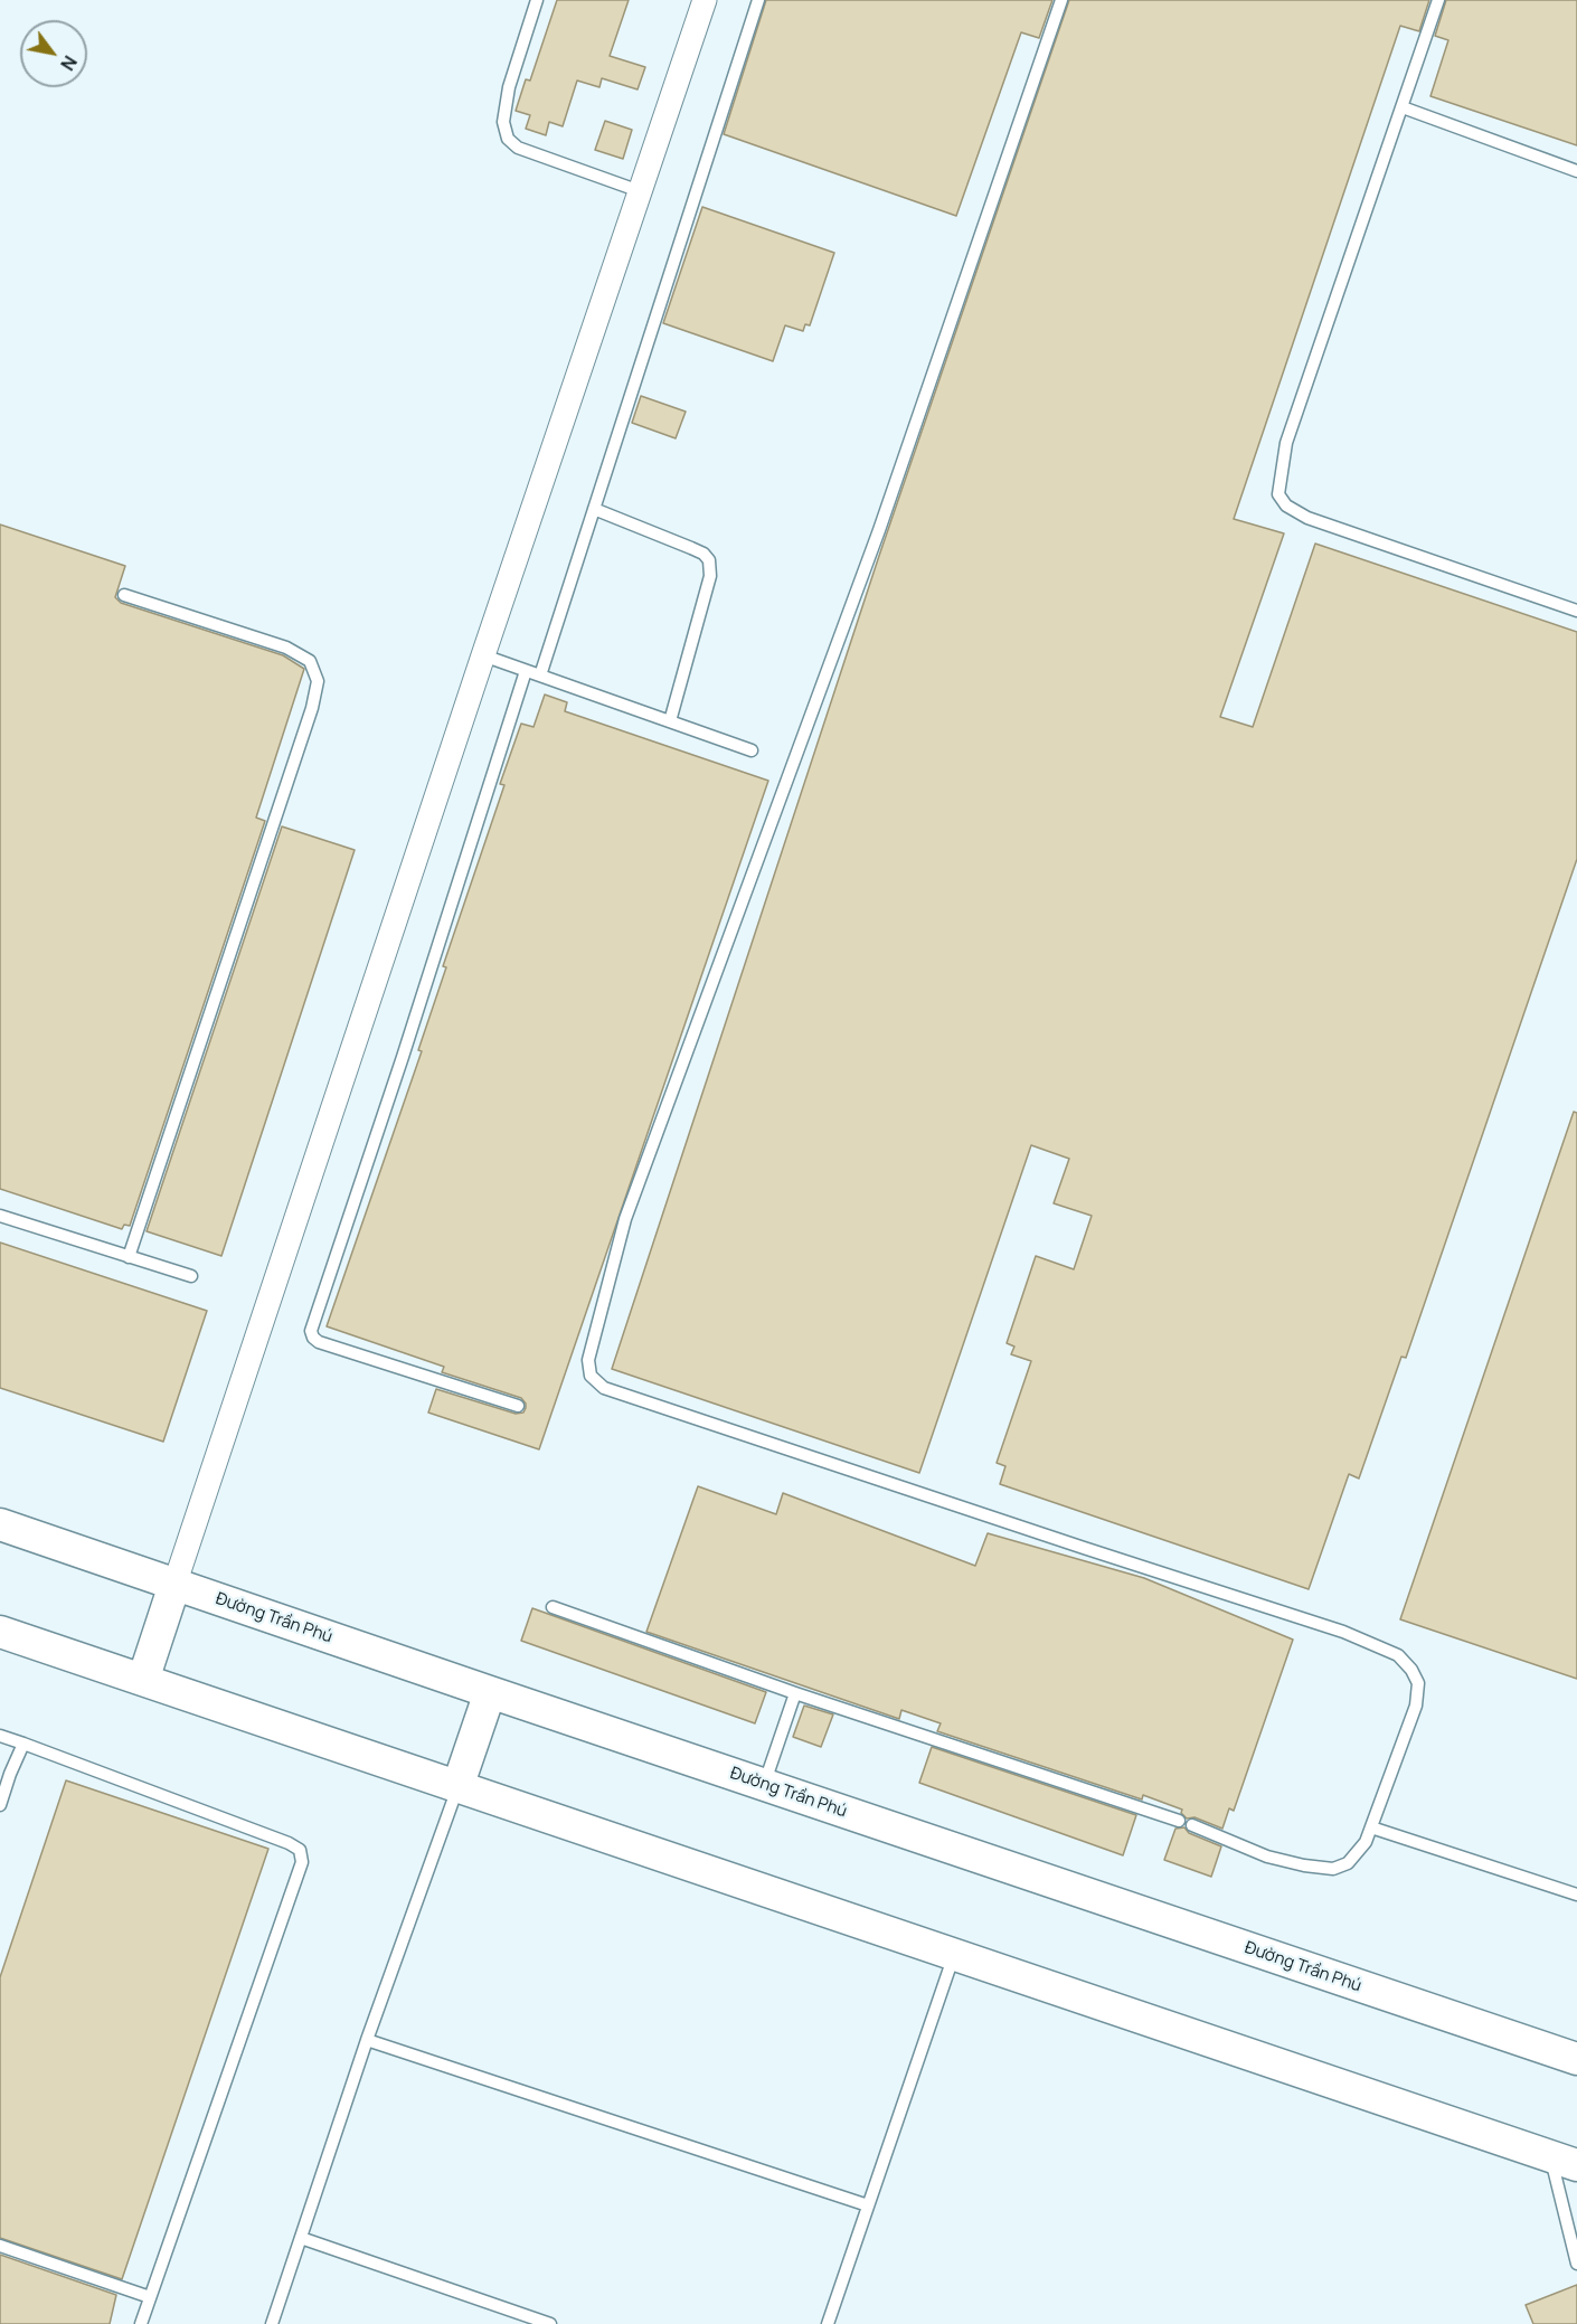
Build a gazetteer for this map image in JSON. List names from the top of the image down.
{
  "streets": {
    "main road": ["Đường Trần Phú"]
  },
  "north": "bottom right"
}
